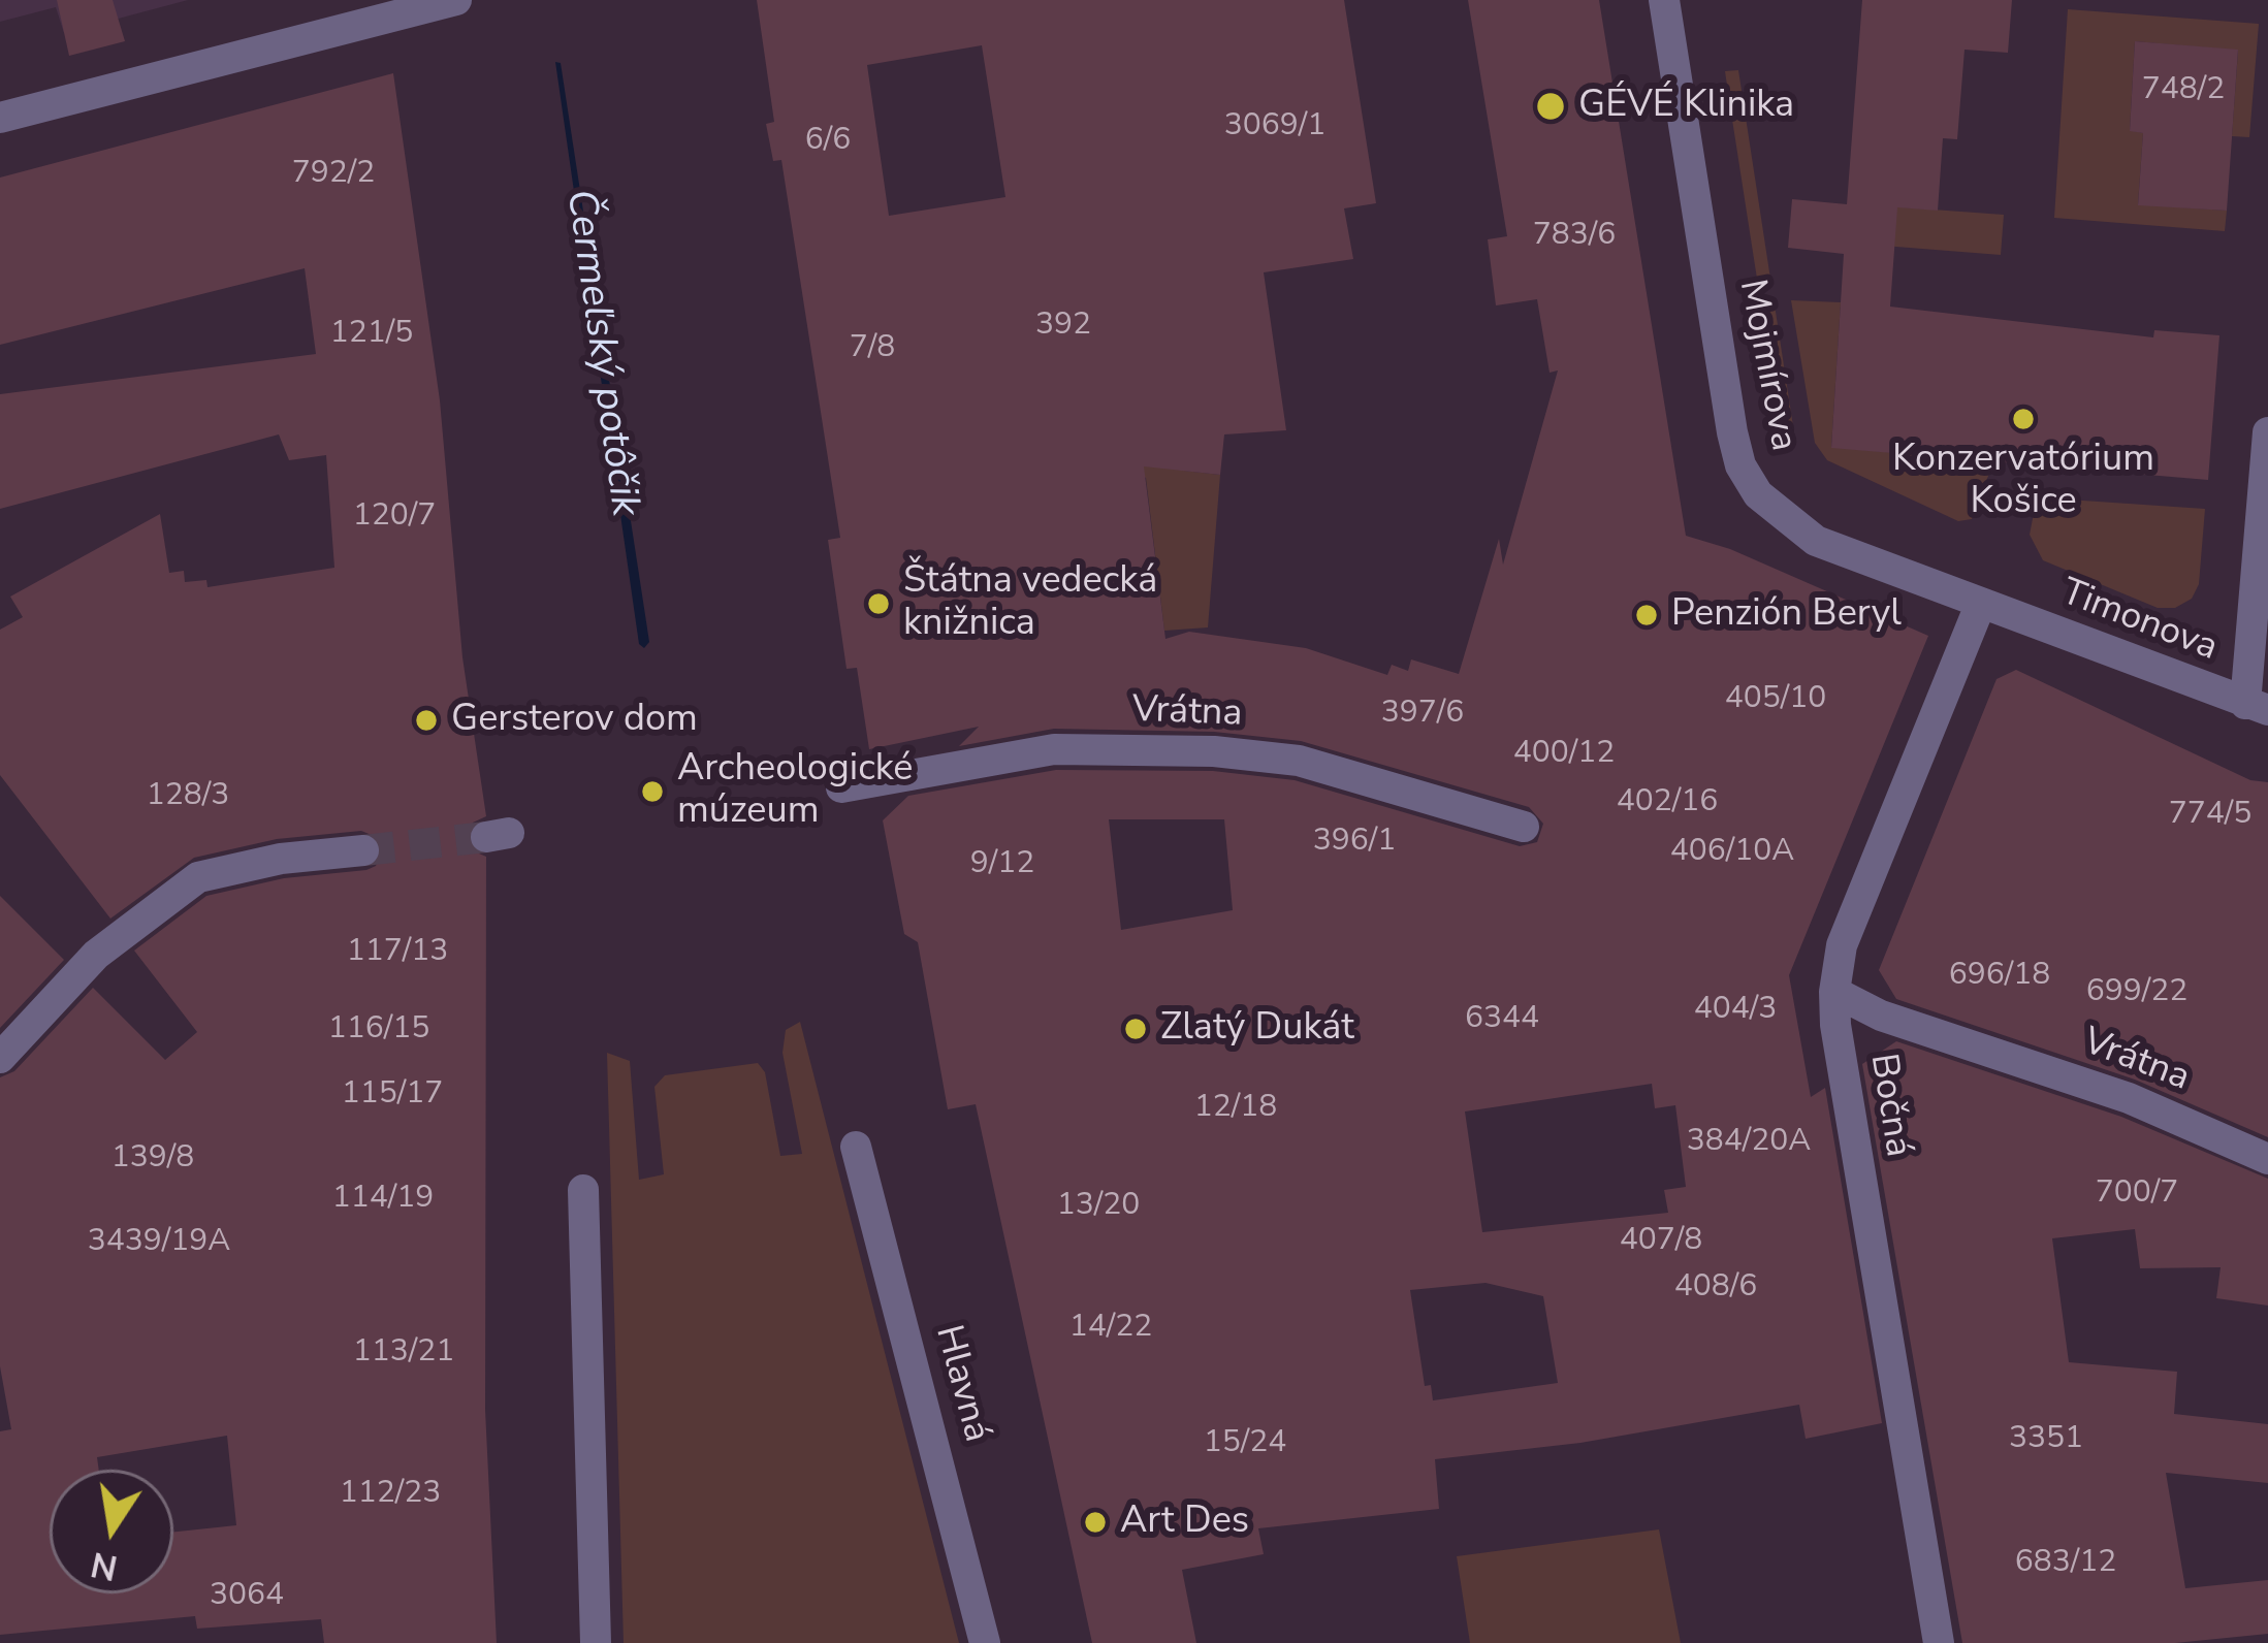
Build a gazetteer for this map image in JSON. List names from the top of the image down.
{
  "streets": {
    "street": [
      "Mojmírova",
      "Timonova",
      "Vrátna",
      "Bočná",
      "Hlavná"
    ]
  },
  "crossings": [
    ["Mojmírova", "Timonova"],
    ["Mojmírova", "Bočná"],
    ["Timonova", "Bočná"],
    ["Vrátna", "Bočná"]
  ],
  "water": ["Čermeľský potôčik"],
  "places": [
    "GÉVÉ Klinika",
    "Konzervatórium Košice",
    "Štátna vedecká knižnica",
    "Penzión Beryl",
    "Gersterov dom",
    "Archeologické múzeum",
    "Zlatý Dukát",
    "Art Des"
  ],
  "house_numbers": [
    "748/2",
    "3069/1",
    "6/6",
    "792/2",
    "783/6",
    "392",
    "121/5",
    "7/8",
    "120/7",
    "405/10",
    "397/6",
    "400/12",
    "128/3",
    "402/16",
    "774/5",
    "396/1",
    "406/10A",
    "9/12",
    "117/13",
    "696/18",
    "699/22",
    "404/3",
    "6344",
    "116/15",
    "115/17",
    "12/18",
    "384/20A",
    "139/8",
    "700/7",
    "114/19",
    "13/20",
    "407/8",
    "3439/19A",
    "408/6",
    "14/22",
    "113/21",
    "3351",
    "15/24",
    "112/23",
    "683/12",
    "3064"
  ],
  "north": "bottom"
}
